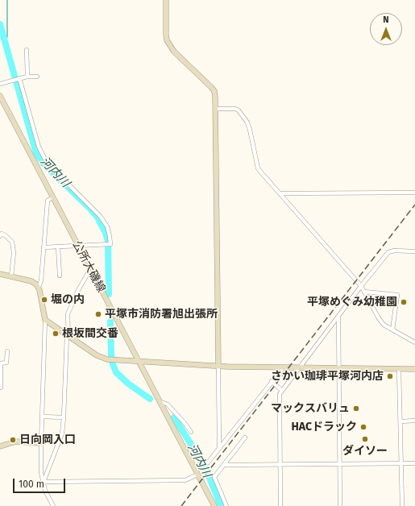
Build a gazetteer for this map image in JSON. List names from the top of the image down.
{
  "streets": {
    "street": ["公所大磯線"]
  },
  "water": ["河内川"],
  "places": [
    "堀の内",
    "平塚めぐみ幼稚園",
    "平塚市消防署旭出張所",
    "根坂間交番",
    "さかい珈琲平塚河内店",
    "マックスバリュ",
    "HACドラック",
    "ダイソー",
    "日向岡入口"
  ],
  "scale_bar": "100 m",
  "north": "top"
}
